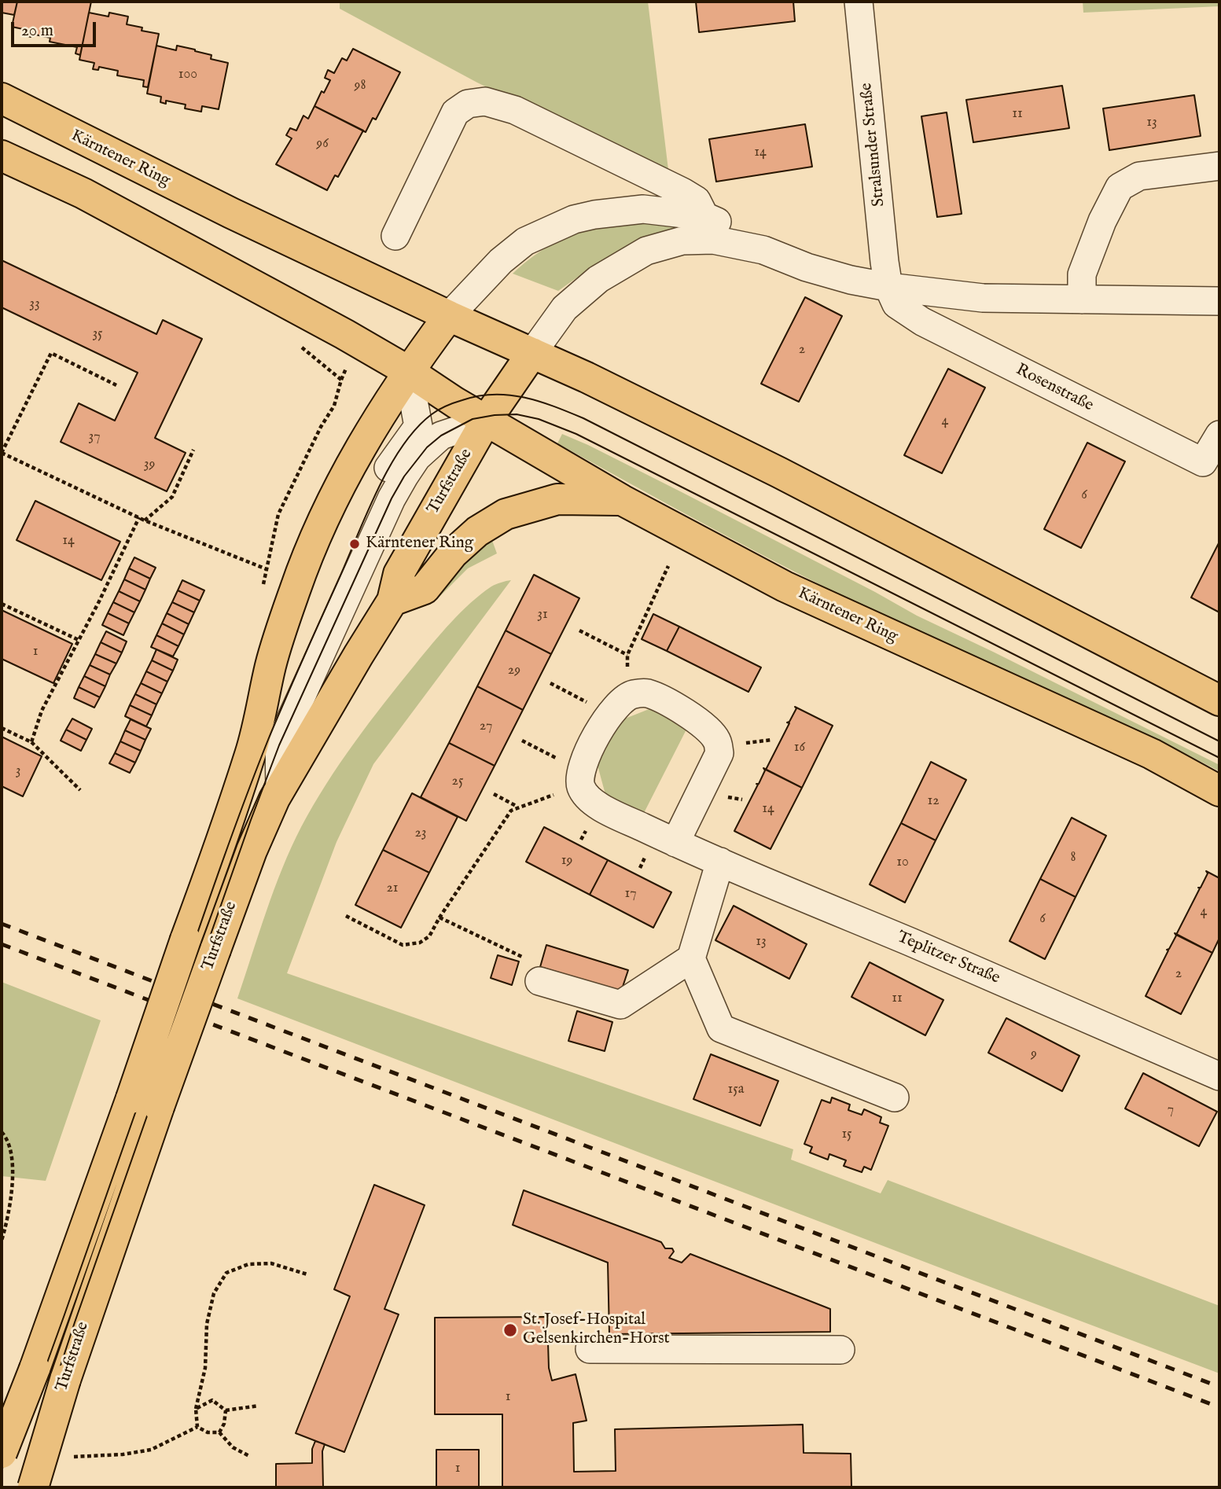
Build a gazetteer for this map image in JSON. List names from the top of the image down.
{
  "streets": {
    "main road": ["Kärntener Ring", "Turfstraße"],
    "street": ["Stralsunder Straße", "Rosenstraße", "Teplitzer Straße"]
  },
  "crossings": [
    ["Stralsunder Straße", "Rosenstraße"],
    ["Kärntener Ring", "Turfstraße"]
  ],
  "places": ["Kärntener Ring", "St. Josef-Hospital Gelsenkirchen-Horst"],
  "house_numbers": [
    "100",
    "98",
    "11",
    "13",
    "96",
    "14",
    "33",
    "35",
    "2",
    "4",
    "37",
    "39",
    "6",
    "14",
    "31",
    "1",
    "29",
    "27",
    "16",
    "3",
    "25",
    "12",
    "14",
    "23",
    "8",
    "19",
    "10",
    "21",
    "17",
    "4",
    "6",
    "13",
    "2",
    "11",
    "9",
    "15a",
    "7",
    "15",
    "1",
    "1"
  ],
  "scale_bar": "20 m"
}
